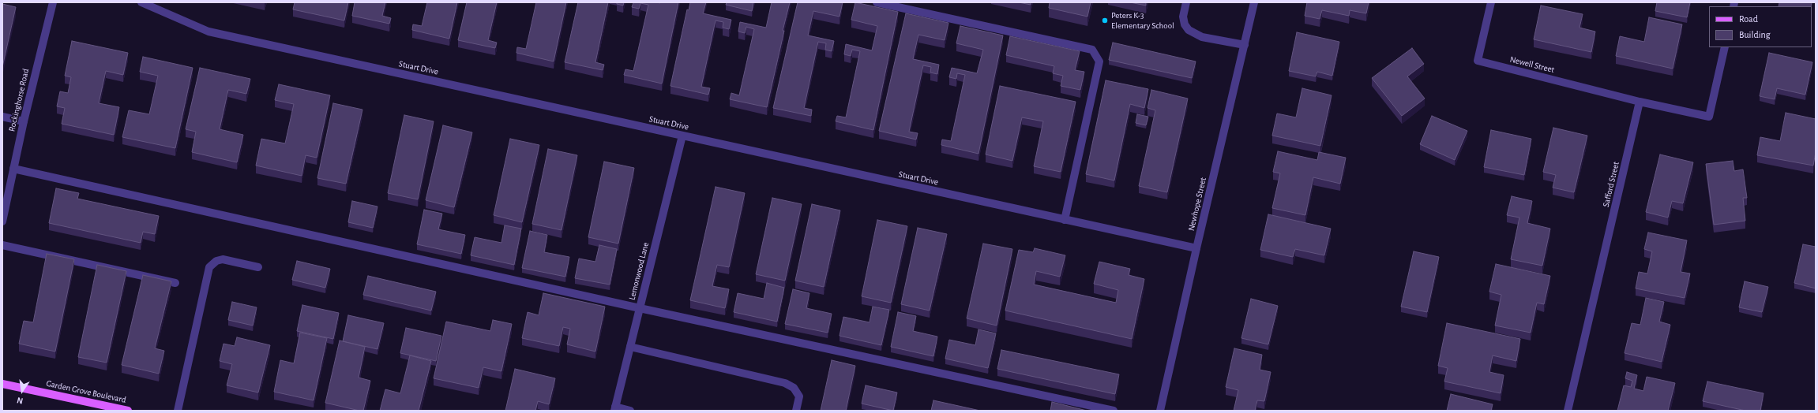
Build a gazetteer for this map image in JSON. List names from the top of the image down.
{
  "streets": {
    "main road": ["Garden Grove Boulevard"],
    "street": [
      "Newell Street",
      "Stuart Drive",
      "Rockinghorse Road",
      "Safford Street",
      "Newhope Street",
      "Lemonwood Lane"
    ]
  },
  "crossings": [
    ["Newell Street", "Safford Street"],
    ["Stuart Drive", "Newhope Street"],
    ["Stuart Drive", "Lemonwood Lane"]
  ],
  "places": ["Peters K-3 Elementary School"],
  "legend": ["Road", "Building"],
  "north": "bottom"
}
